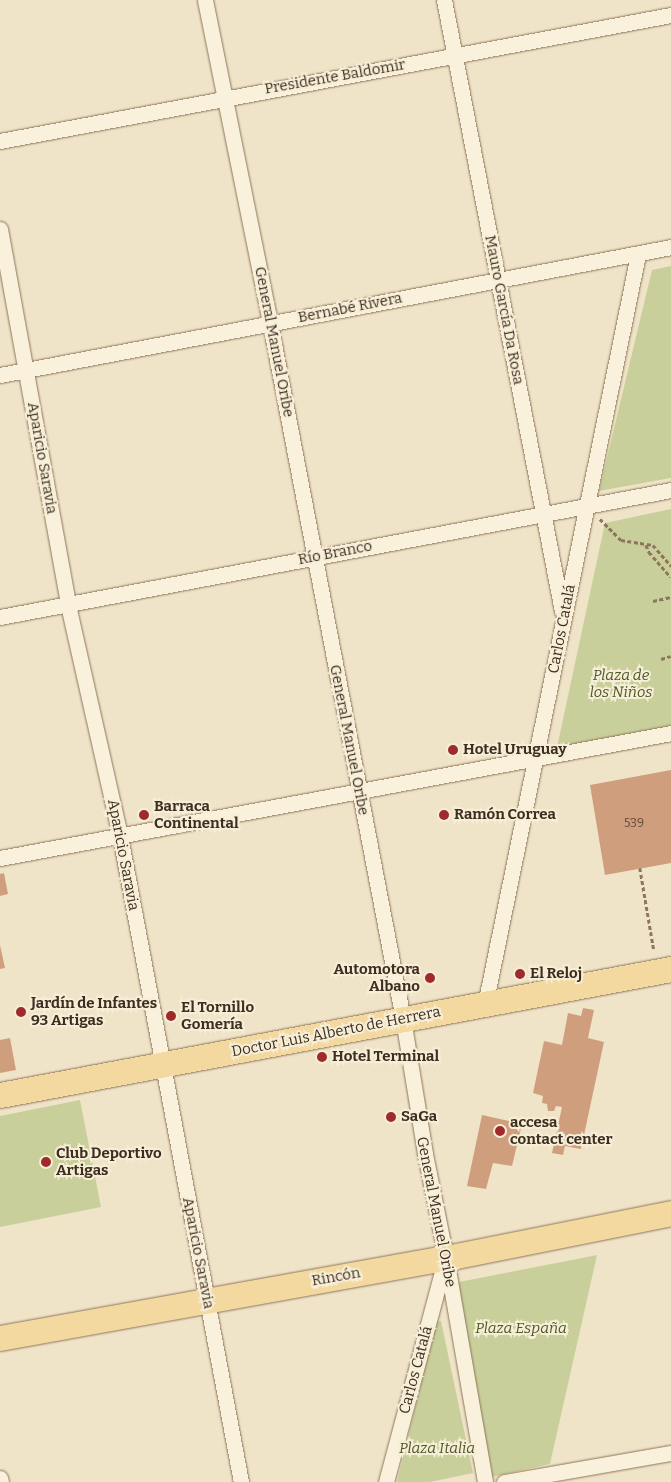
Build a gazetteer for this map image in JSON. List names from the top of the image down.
{
  "streets": {
    "main road": ["Doctor Luis Alberto de Herrera", "Rincón"],
    "street": [
      "Presidente Baldomir",
      "Bernabé Rivera",
      "Mauro García Da Rosa",
      "General Manuel Oribe",
      "Aparicio Saravia",
      "Río Branco",
      "Carlos Catalá"
    ]
  },
  "crossings": [
    ["Presidente Baldomir", "Mauro García Da Rosa"],
    ["Presidente Baldomir", "General Manuel Oribe"],
    ["Bernabé Rivera", "Mauro García Da Rosa"],
    ["Bernabé Rivera", "General Manuel Oribe"],
    ["Bernabé Rivera", "Aparicio Saravia"],
    ["Bernabé Rivera", "Carlos Catalá"],
    ["Mauro García Da Rosa", "Río Branco"],
    ["Mauro García Da Rosa", "Carlos Catalá"],
    ["General Manuel Oribe", "Río Branco"],
    ["General Manuel Oribe", "Carlos Catalá"],
    ["General Manuel Oribe", "Doctor Luis Alberto de Herrera"],
    ["General Manuel Oribe", "Rincón"],
    ["Aparicio Saravia", "Río Branco"],
    ["Aparicio Saravia", "Doctor Luis Alberto de Herrera"],
    ["Aparicio Saravia", "Rincón"],
    ["Río Branco", "Carlos Catalá"],
    ["Carlos Catalá", "Doctor Luis Alberto de Herrera"],
    ["Carlos Catalá", "Rincón"]
  ],
  "parks": ["Plaza de los Niños", "Plaza España", "Plaza Italia"],
  "places": [
    "Hotel Uruguay",
    "Barraca Continental",
    "Ramón Correa",
    "El Reloj",
    "Automotora Albano",
    "Jardín de Infantes 93 Artigas",
    "El Tornillo Gomería",
    "Hotel Terminal",
    "SaGa",
    "accesa contact center",
    "Club Deportivo Artigas"
  ],
  "house_numbers": ["539"]
}
